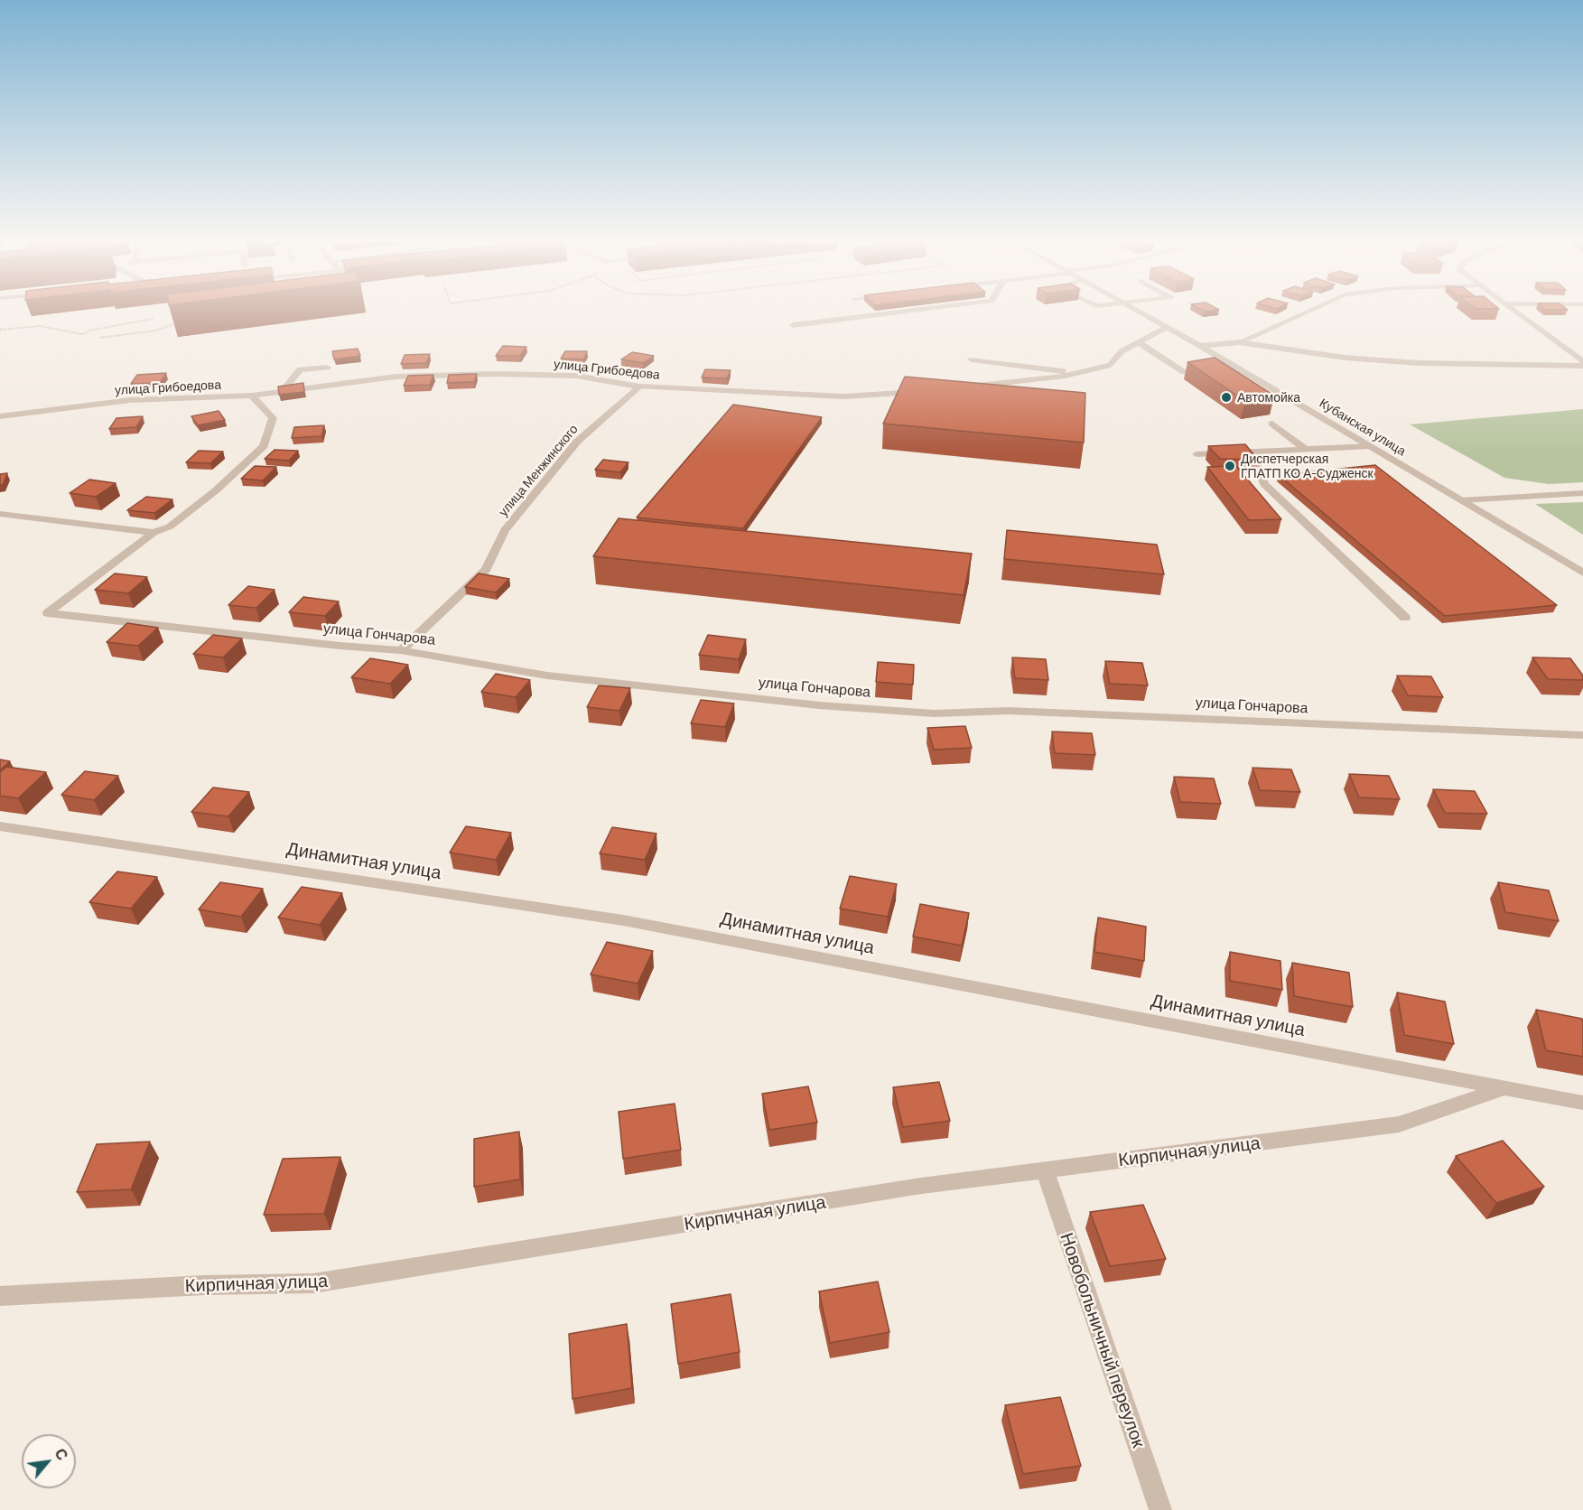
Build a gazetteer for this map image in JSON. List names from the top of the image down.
{
  "streets": {
    "street": [
      "улица Грибоедова",
      "Кубанская улица",
      "улица Менжинского",
      "улица Гончарова",
      "Динамитная улица",
      "Кирпичная улица",
      "Новобольничный переулок"
    ]
  },
  "crossings": [
    ["улица Грибоедова", "улица Менжинского"],
    ["улица Менжинского", "улица Гончарова"],
    ["Динамитная улица", "Кирпичная улица"],
    ["Кирпичная улица", "Новобольничный переулок"]
  ],
  "places": ["Автомойка", "Диспетчерская ГПАТП КО А-Судженск"],
  "north": "top right"
}
